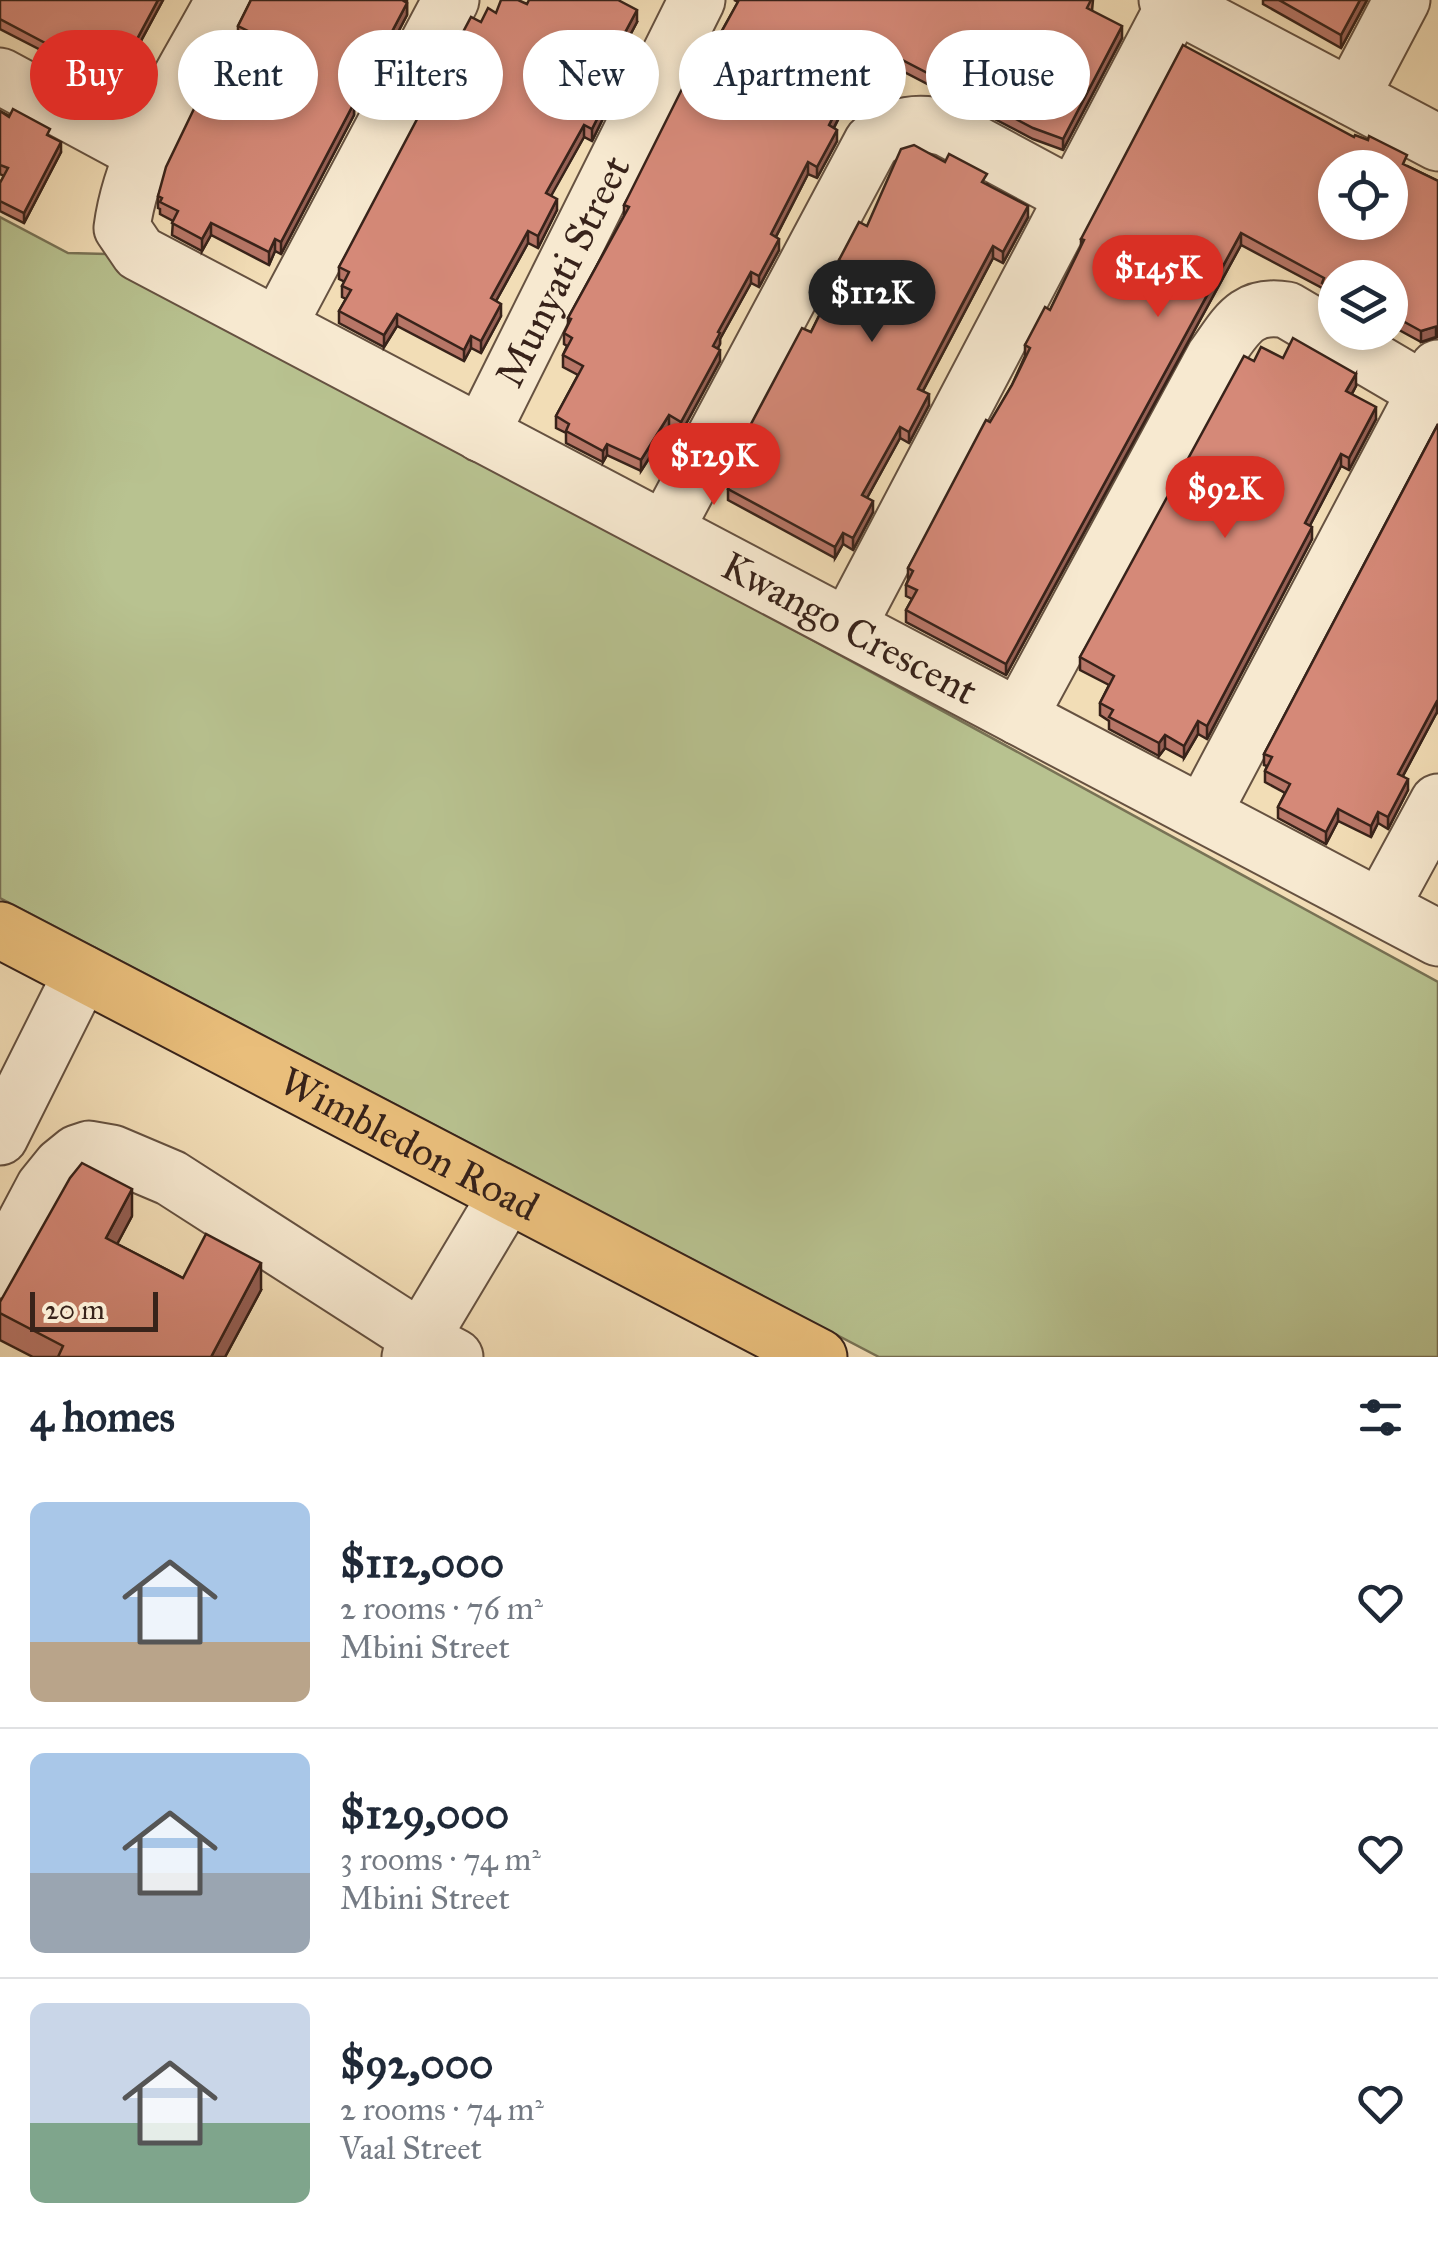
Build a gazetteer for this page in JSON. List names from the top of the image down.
{
  "streets": {
    "main road": ["Wimbledon Road"],
    "street": ["Munyati Street", "Kwango Crescent"]
  },
  "crossings": [
    ["Munyati Street", "Kwango Crescent"]
  ],
  "scale_bar": "20 m",
  "page": {
    "chip": [
      "Buy",
      "Rent",
      "Filters",
      "New",
      "Apartment",
      "House"
    ],
    "price": [
      "$145K",
      "$112K",
      "$129K",
      "$92K"
    ],
    "scale": "20 m",
    "heading": "4 homes",
    "list": [
      {
        "name": "$112,000",
        "note": "2 rooms · 76 m² · Mbini Street"
      },
      {
        "name": "$129,000",
        "note": "3 rooms · 74 m² · Mbini Street"
      },
      {
        "name": "$92,000",
        "note": "2 rooms · 74 m² · Vaal Street"
      }
    ]
  }
}
